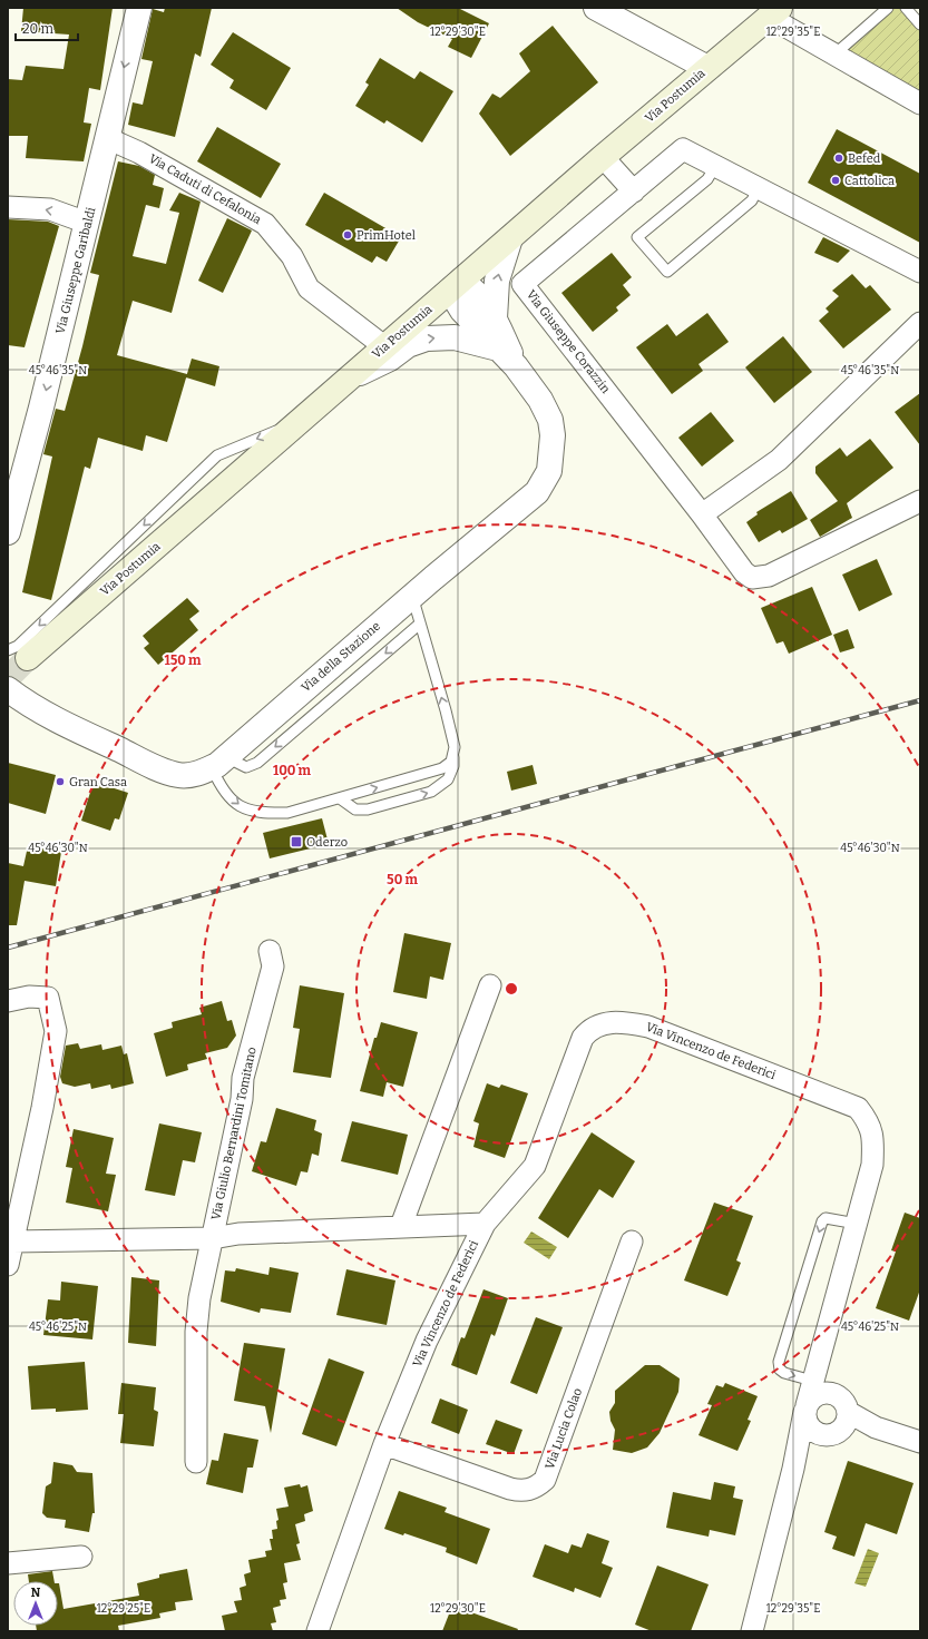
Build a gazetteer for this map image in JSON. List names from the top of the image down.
{
  "streets": {
    "main road": ["Via Postumia"],
    "street": [
      "Via Caduti di Cefalonia",
      "Via Giuseppe Garibaldi",
      "Via Giuseppe Corazzin",
      "Via della Stazione",
      "Via Vincenzo de Federici",
      "Via Giulio Bernardini Tomitano",
      "Via Lucia Colao"
    ]
  },
  "crossings": [
    ["Via Postumia", "Via Caduti di Cefalonia"],
    ["Via Postumia", "Via della Stazione"],
    ["Via Caduti di Cefalonia", "Via Giuseppe Garibaldi"],
    ["Via Vincenzo de Federici", "Via Giulio Bernardini Tomitano"],
    ["Via Vincenzo de Federici", "Via Lucia Colao"]
  ],
  "one_way": ["Via Giuseppe Garibaldi"],
  "places": {
    "other": [
      "Befed",
      "Cattolica",
      "PrimHotel",
      "Gran Casa"
    ],
    "transit": ["Oderzo"]
  },
  "scale_bar": "20 m",
  "north": "top",
  "coordinates": [
    "12°29'30\"E",
    "12°29'35\"E",
    "45°46'35\"N",
    "45°46'30\"N",
    "45°46'25\"N",
    "12°29'25\"E"
  ],
  "rings": ["150 m", "100 m", "50 m"]
}
